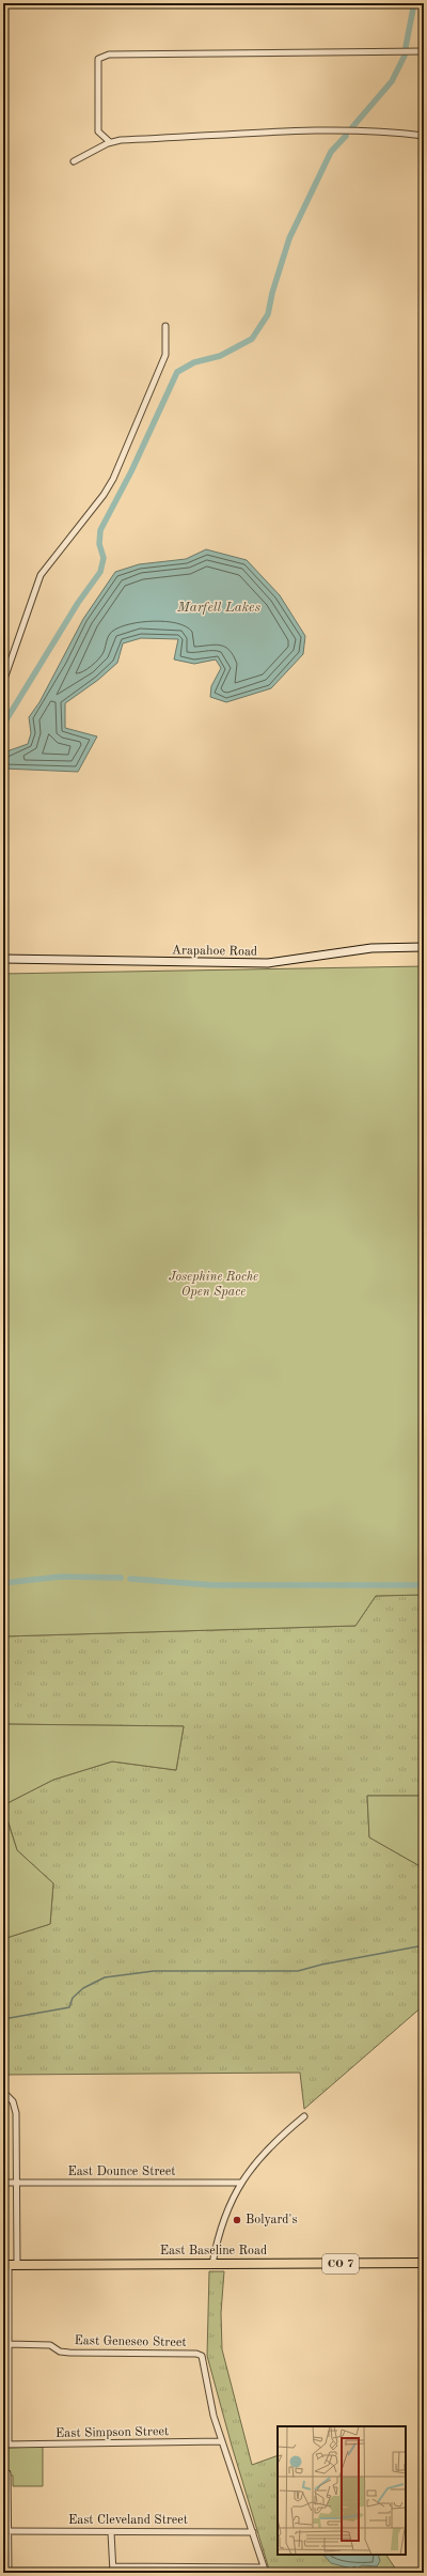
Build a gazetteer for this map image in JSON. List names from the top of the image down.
{
  "streets": {
    "main road": ["Arapahoe Road", "East Baseline Road", "CO 7"],
    "street": [
      "East Dounce Street",
      "East Geneseo Street",
      "East Simpson Street",
      "East Cleveland Street"
    ]
  },
  "crossings": [
    ["East Geneseo Street", "East Simpson Street"]
  ],
  "water": ["Marfell Lakes"],
  "parks": ["Josephine Roche Open Space"],
  "places": ["Bolyard's"]
}
